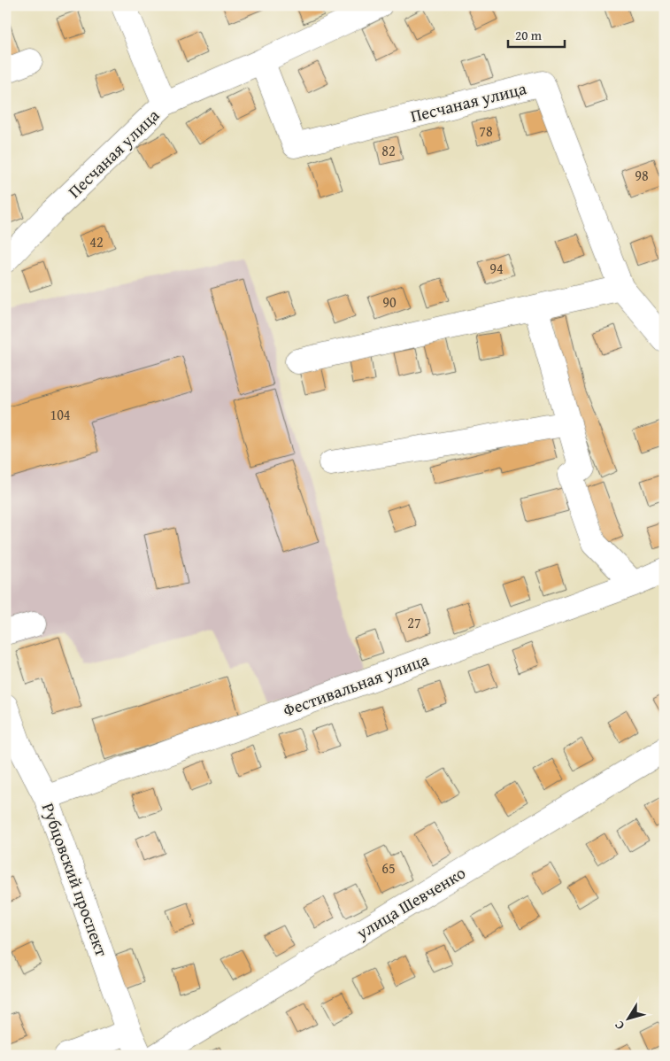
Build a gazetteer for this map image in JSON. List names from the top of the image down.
{
  "streets": {
    "street": [
      "Песчаная улица",
      "Фестивальная улица",
      "Рубцовский проспект",
      "улица Шевченко"
    ]
  },
  "crossings": [
    ["Фестивальная улица", "Рубцовский проспект"]
  ],
  "house_numbers": [
    "78",
    "82",
    "98",
    "42",
    "94",
    "90",
    "104",
    "27",
    "65"
  ],
  "scale_bar": "20 m",
  "north": "bottom left"
}
